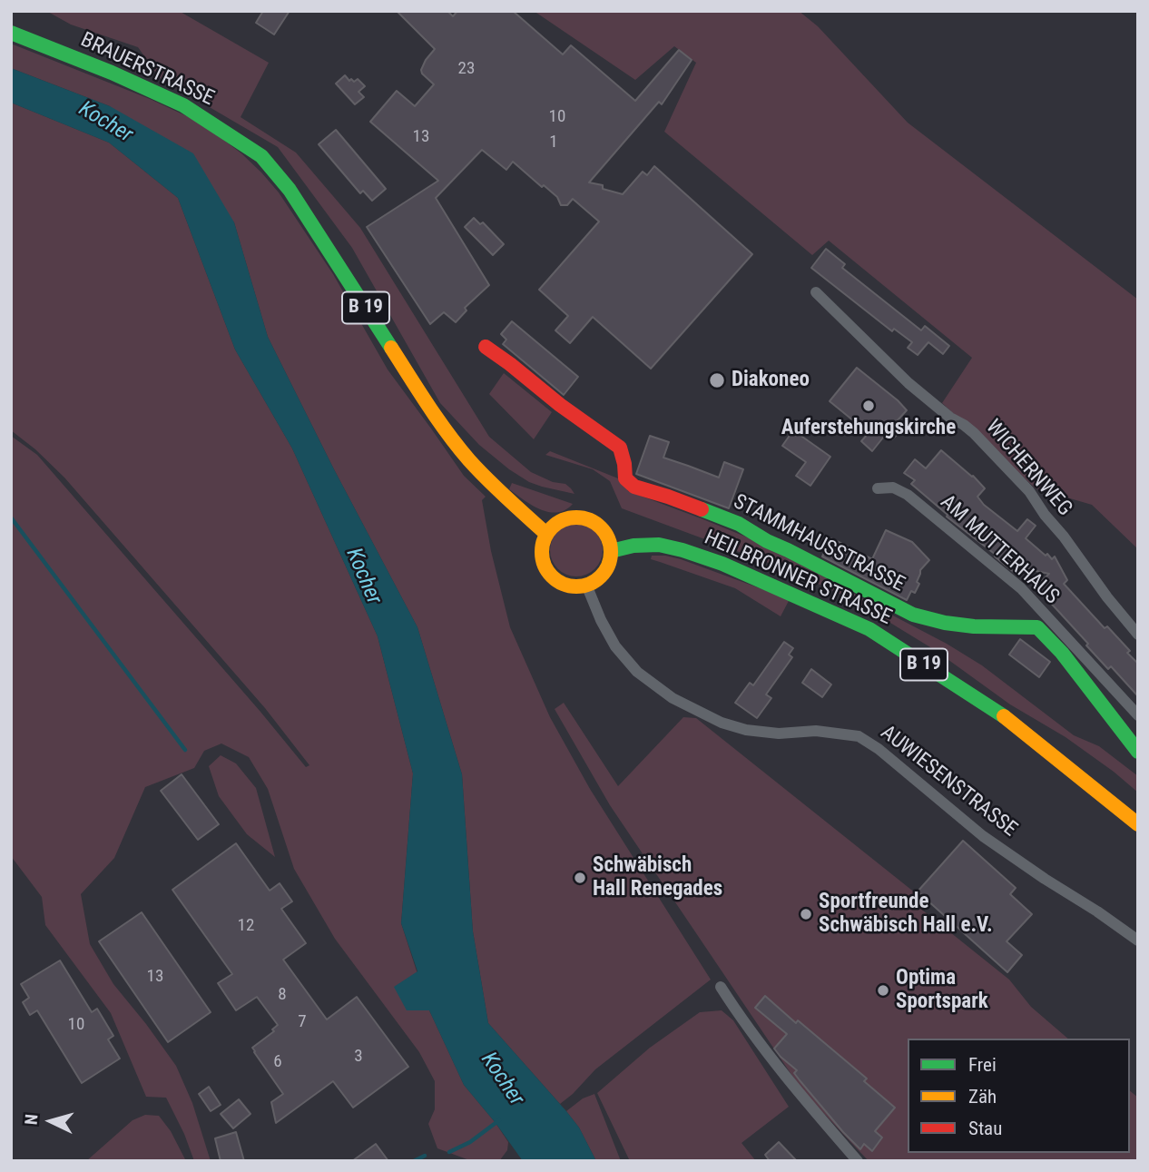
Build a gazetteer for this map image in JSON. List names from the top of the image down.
{
  "streets": {
    "main road": [
      "BRAUERSTRASSE",
      "B 19",
      "STAMMHAUSSTRASSE",
      "HEILBRONNER STRASSE"
    ],
    "street": ["WICHERNWEG", "AM MUTTERHAUS", "AUWIESENSTRASSE"]
  },
  "crossings": [
    ["BRAUERSTRASSE", "HEILBRONNER STRASSE"],
    ["BRAUERSTRASSE", "AUWIESENSTRASSE"],
    ["HEILBRONNER STRASSE", "AUWIESENSTRASSE"]
  ],
  "water": ["Kocher"],
  "places": [
    "Diakoneo",
    "Auferstehungskirche",
    "Schwäbisch Hall Renegades",
    "Sportfreunde Schwäbisch Hall e.V.",
    "Optima Sportspark"
  ],
  "house_numbers": [
    "23",
    "10",
    "13",
    "1",
    "12",
    "13",
    "8",
    "7",
    "10",
    "3",
    "6"
  ],
  "legend": ["Frei", "Zäh", "Stau"],
  "north": "left"
}
